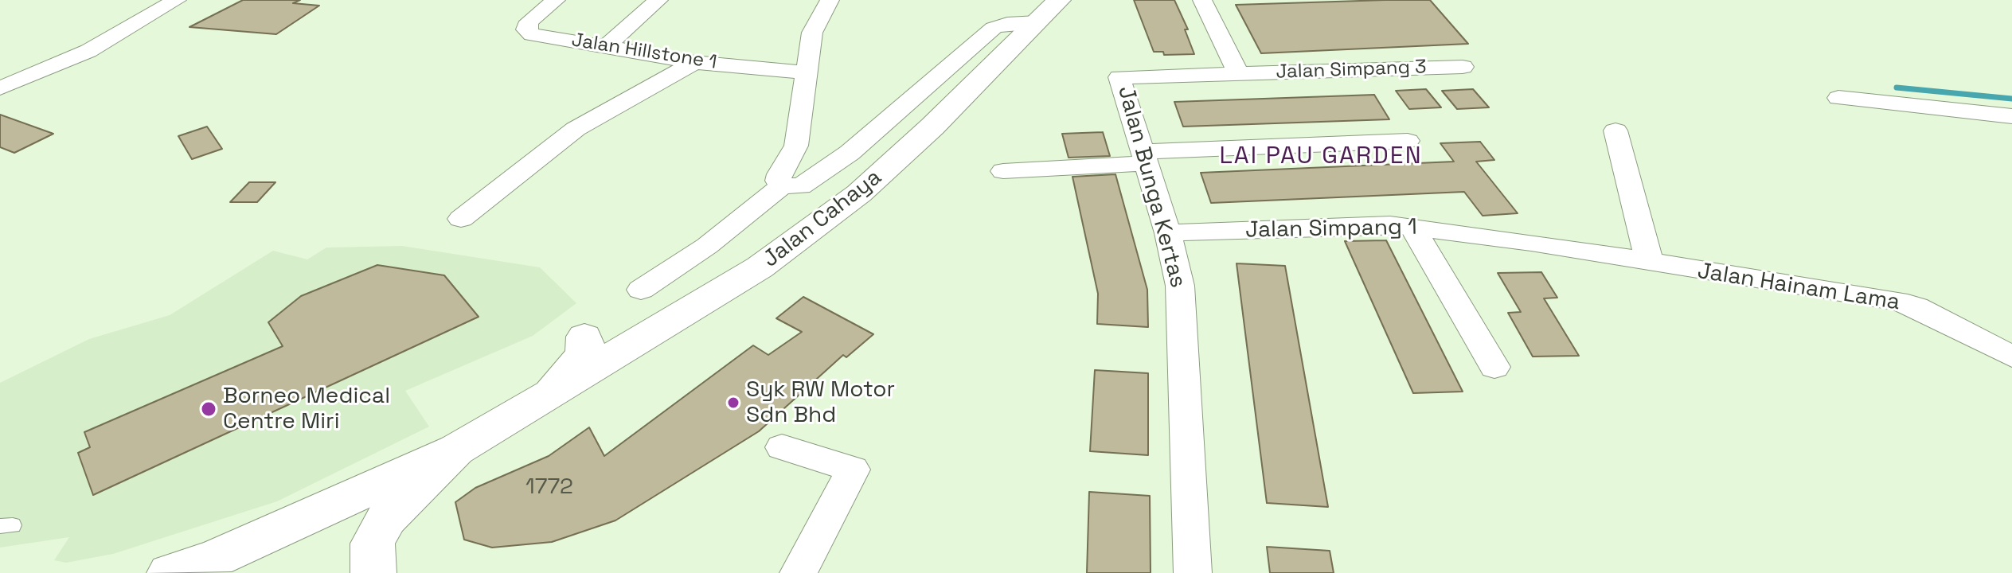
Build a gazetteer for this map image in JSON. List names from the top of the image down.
{
  "streets": {
    "main road": ["Jalan Cahaya"],
    "street": [
      "Jalan Hillstone 1",
      "Jalan Simpang 3",
      "Jalan Bunga Kertas",
      "Jalan Simpang 1",
      "Jalan Hainam Lama"
    ]
  },
  "crossings": [
    ["Jalan Simpang 3", "Jalan Bunga Kertas"],
    ["Jalan Bunga Kertas", "Jalan Simpang 1"],
    ["Jalan Simpang 1", "Jalan Hainam Lama"]
  ],
  "districts": ["LAI PAU GARDEN"],
  "places": ["Syk RW Motor Sdn Bhd", "Borneo Medical Centre Miri"],
  "house_numbers": ["1772"]
}
